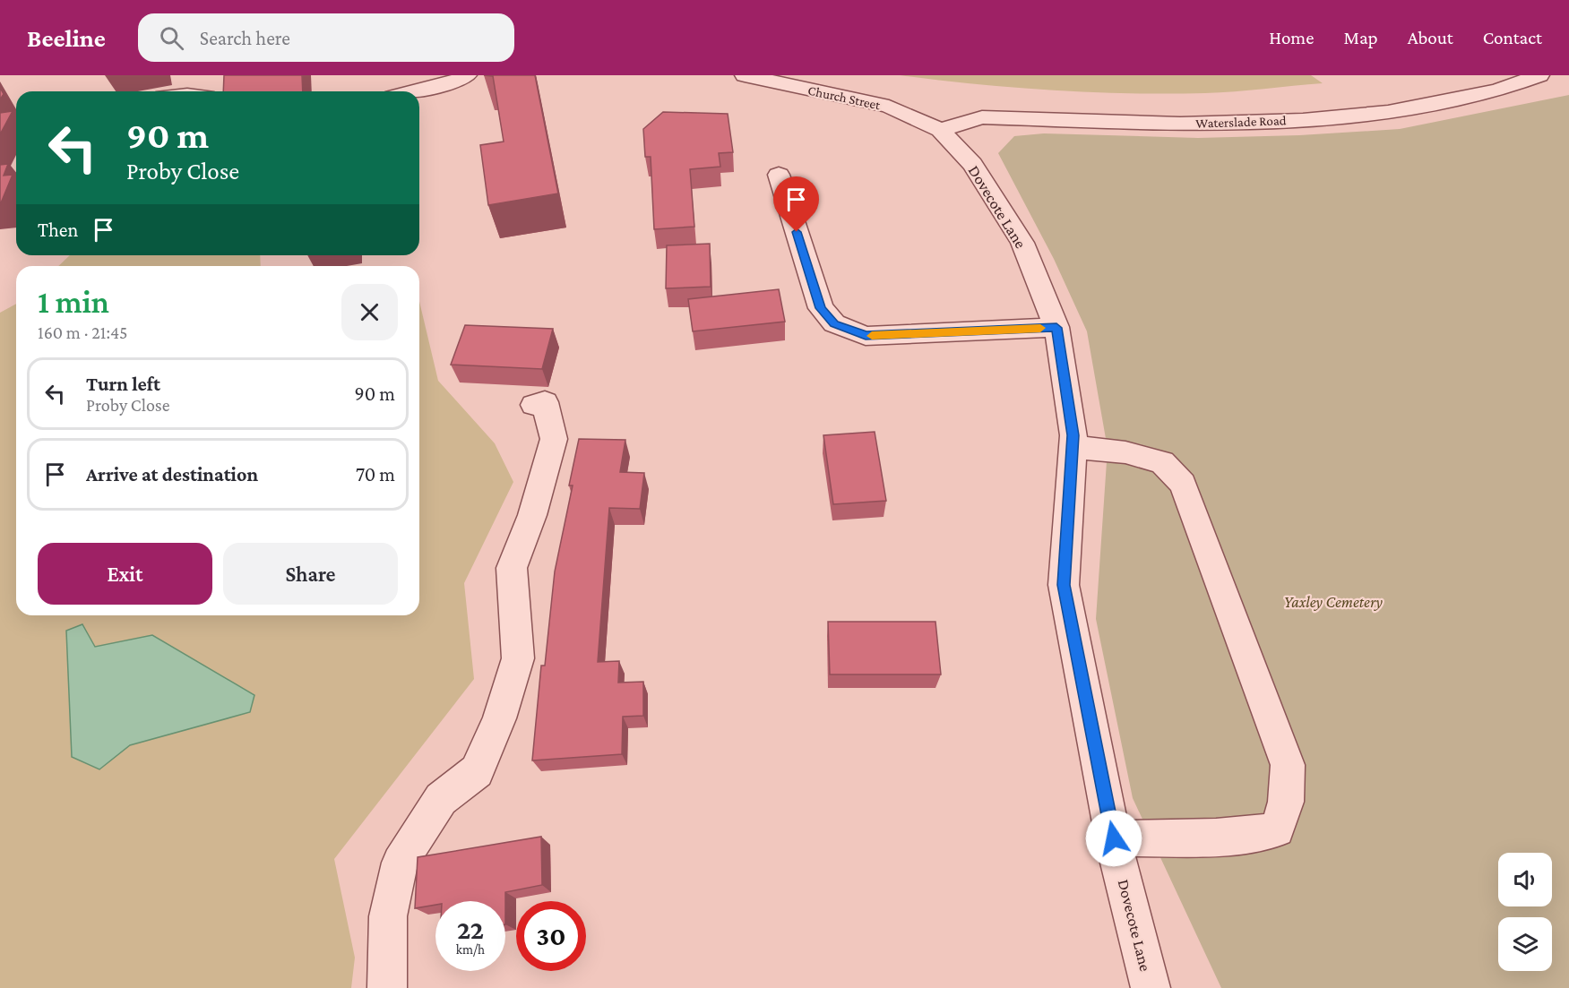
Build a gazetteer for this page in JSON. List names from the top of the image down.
{
  "streets": {
    "street": ["Church Street", "Waterslade Road", "Dovecote Lane"]
  },
  "crossings": [
    ["Church Street", "Waterslade Road"],
    ["Church Street", "Dovecote Lane"],
    ["Waterslade Road", "Dovecote Lane"]
  ],
  "parks": ["Yaxley Cemetery"],
  "page": {
    "header": "Beeline",
    "search": "Search here",
    "nav": [
      "Home",
      "Map",
      "About",
      "Contact"
    ],
    "turn": ["90 m", "Proby Close"],
    "then": "Then",
    "heading": ["1 min", "160 m · 21:45"],
    "list": [
      {
        "name": "Turn left",
        "note": "Proby Close",
        "value": "90 m"
      },
      {
        "name": "Arrive at destination",
        "value": "70 m"
      }
    ],
    "buttons": ["Exit", "Share"],
    "speed": "22 km/h",
    "limit": "30"
  }
}
